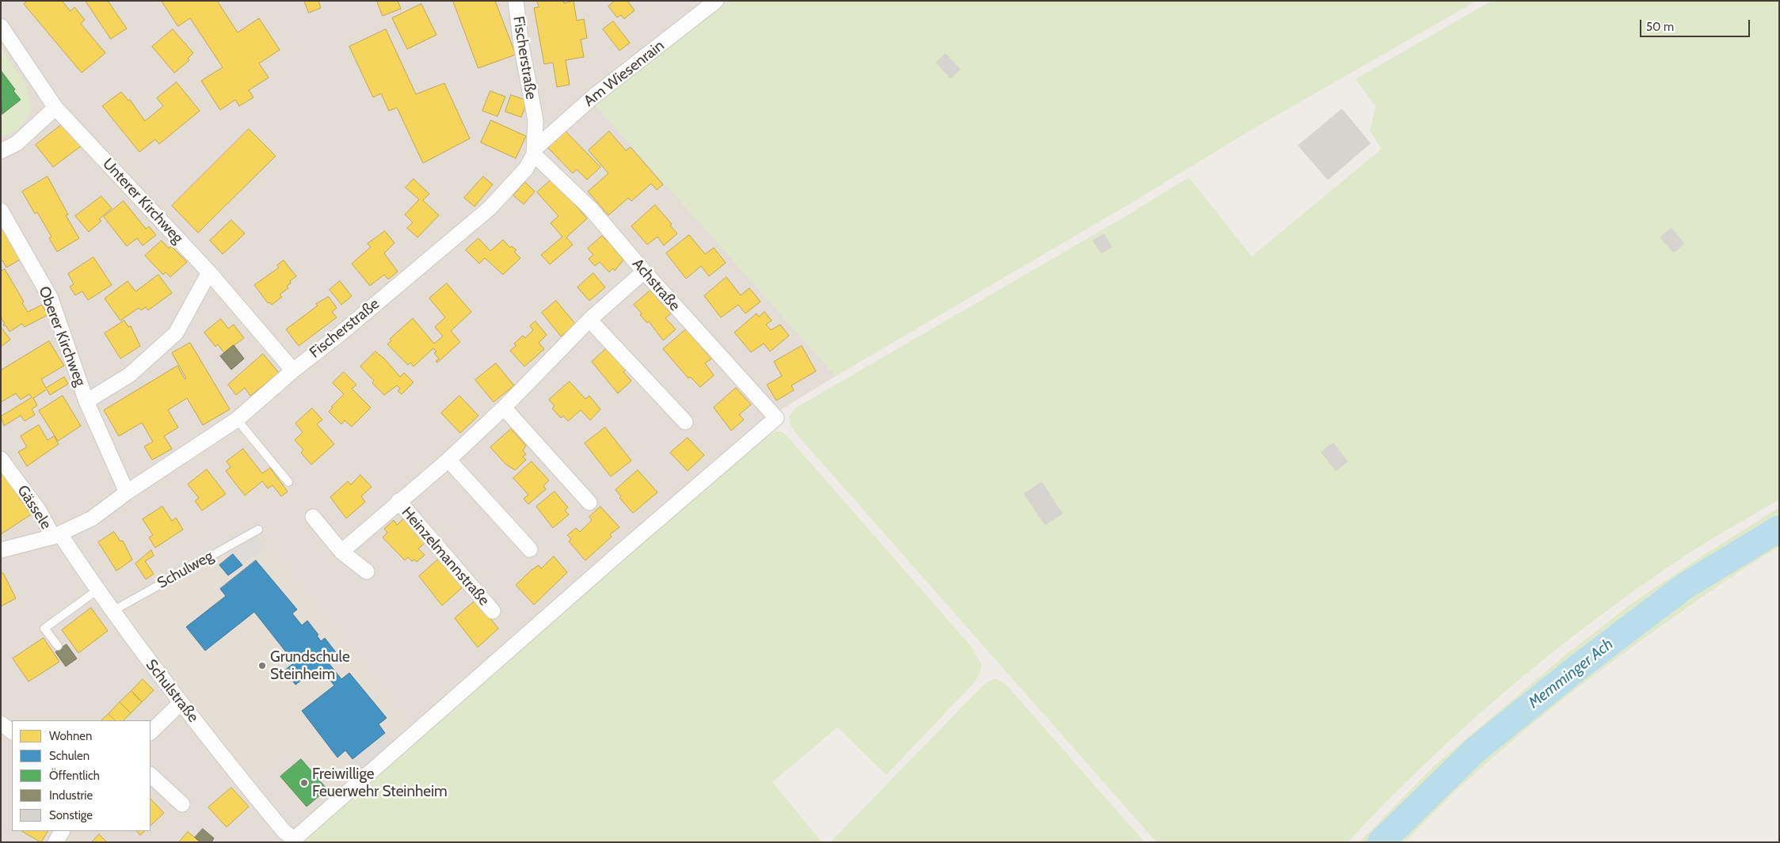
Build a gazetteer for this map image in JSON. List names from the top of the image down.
{
  "streets": {
    "street": [
      "Fischerstraße",
      "Am Wiesenrain",
      "Unterer Kirchweg",
      "Achstraße",
      "Oberer Kirchweg",
      "Gässele",
      "Heinzelmannstraße",
      "Schulstraße"
    ],
    "lane": ["Schulweg"]
  },
  "crossings": [
    ["Fischerstraße", "Am Wiesenrain"],
    ["Fischerstraße", "Unterer Kirchweg"],
    ["Fischerstraße", "Achstraße"],
    ["Fischerstraße", "Oberer Kirchweg"],
    ["Fischerstraße", "Gässele"],
    ["Fischerstraße", "Schulstraße"],
    ["Am Wiesenrain", "Achstraße"],
    ["Unterer Kirchweg", "Oberer Kirchweg"],
    ["Achstraße", "Heinzelmannstraße"],
    ["Achstraße", "Schulstraße"],
    ["Gässele", "Schulstraße"],
    ["Schulweg", "Schulstraße"]
  ],
  "water": ["Memminger Ach"],
  "places": ["Grundschule Steinheim", "Freiwillige Feuerwehr Steinheim"],
  "legend": [
    "Wohnen",
    "Schulen",
    "Öffentlich",
    "Industrie",
    "Sonstige"
  ],
  "scale_bar": "50 m"
}
